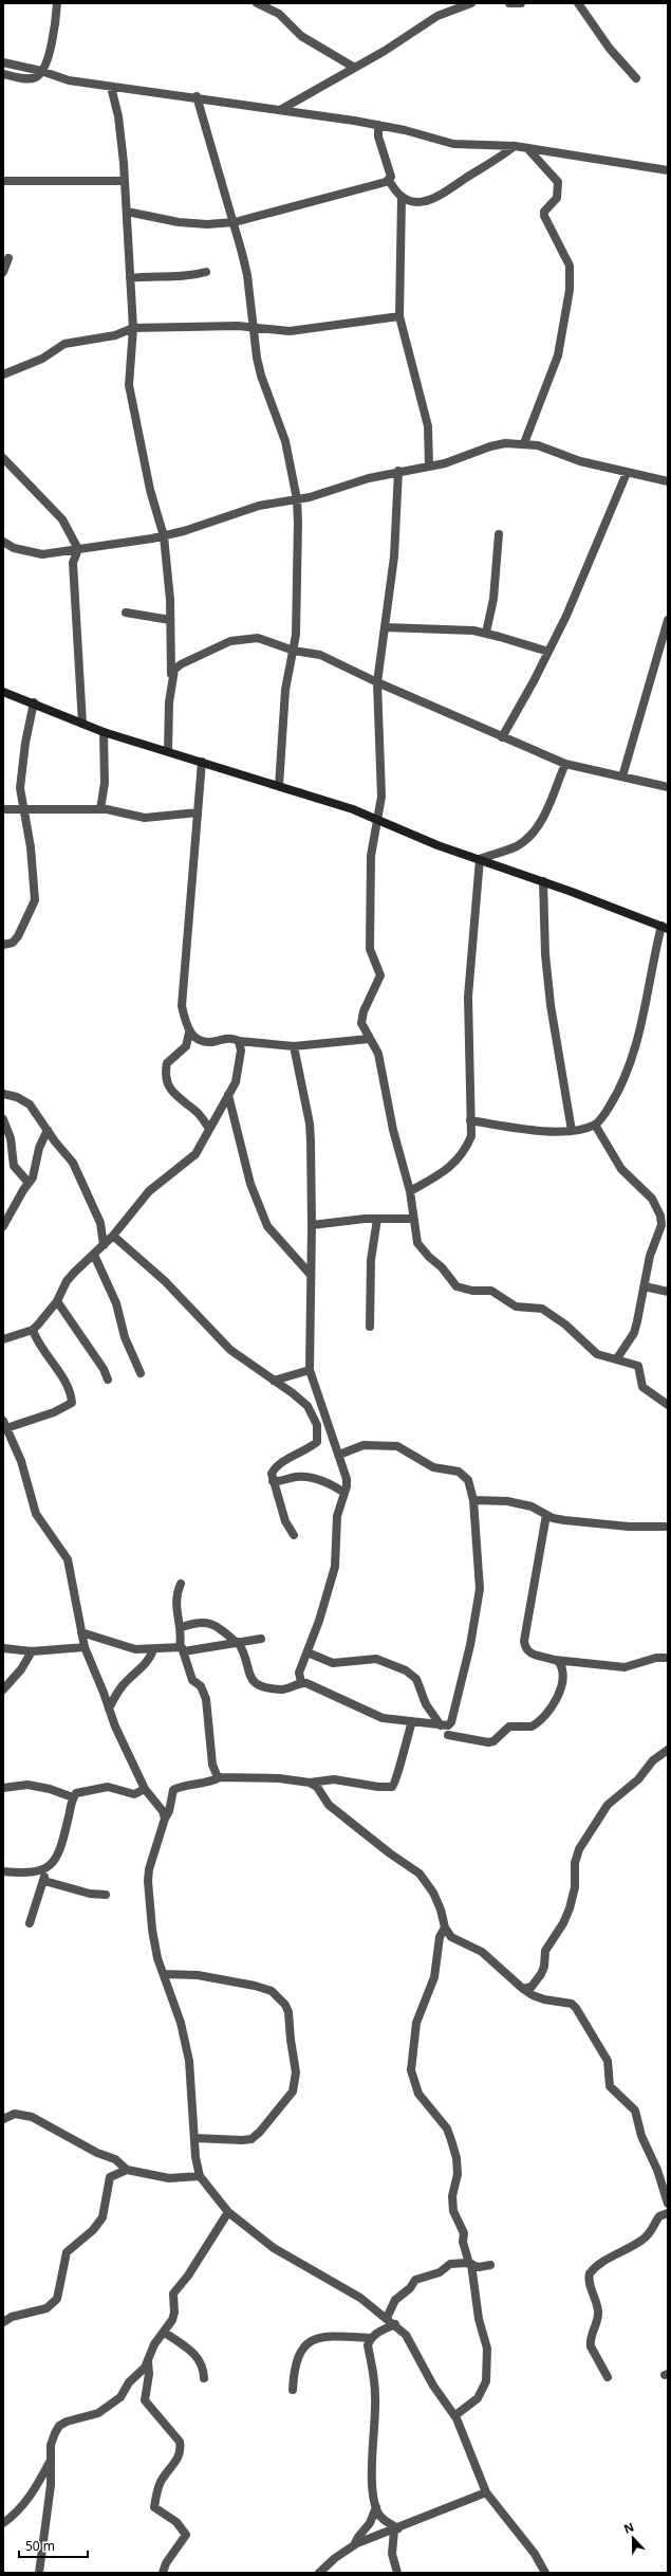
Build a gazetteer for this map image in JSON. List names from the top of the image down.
{
  "scale_bar": "50 m",
  "north": "top"
}
